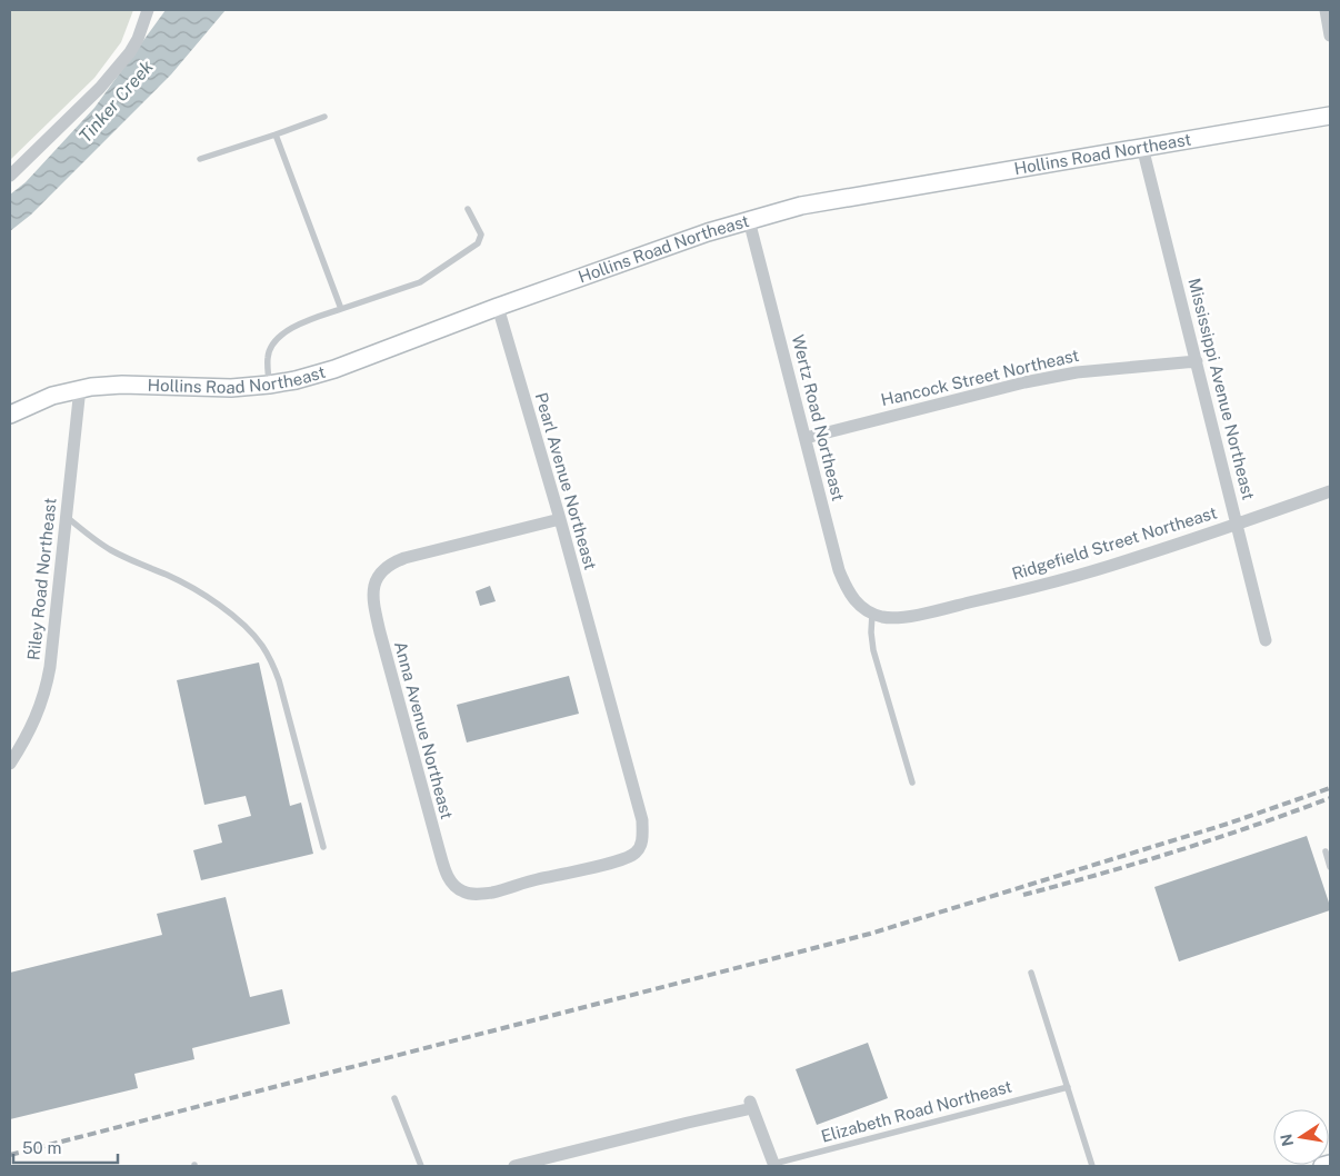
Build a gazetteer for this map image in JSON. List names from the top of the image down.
{
  "streets": {
    "main road": ["Hollins Road Northeast"],
    "street": [
      "Hancock Street Northeast",
      "Mississippi Avenue Northeast",
      "Wertz Road Northeast",
      "Pearl Avenue Northeast",
      "Ridgefield Street Northeast",
      "Riley Road Northeast",
      "Anna Avenue Northeast"
    ],
    "lane": ["Elizabeth Road Northeast"]
  },
  "crossings": [
    ["Hollins Road Northeast", "Mississippi Avenue Northeast"],
    ["Hollins Road Northeast", "Wertz Road Northeast"],
    ["Hollins Road Northeast", "Pearl Avenue Northeast"],
    ["Hollins Road Northeast", "Riley Road Northeast"],
    ["Hancock Street Northeast", "Mississippi Avenue Northeast"],
    ["Hancock Street Northeast", "Wertz Road Northeast"],
    ["Mississippi Avenue Northeast", "Ridgefield Street Northeast"],
    ["Wertz Road Northeast", "Ridgefield Street Northeast"],
    ["Pearl Avenue Northeast", "Anna Avenue Northeast"]
  ],
  "water": ["Tinker Creek"],
  "scale_bar": "50 m",
  "north": "left"
}
